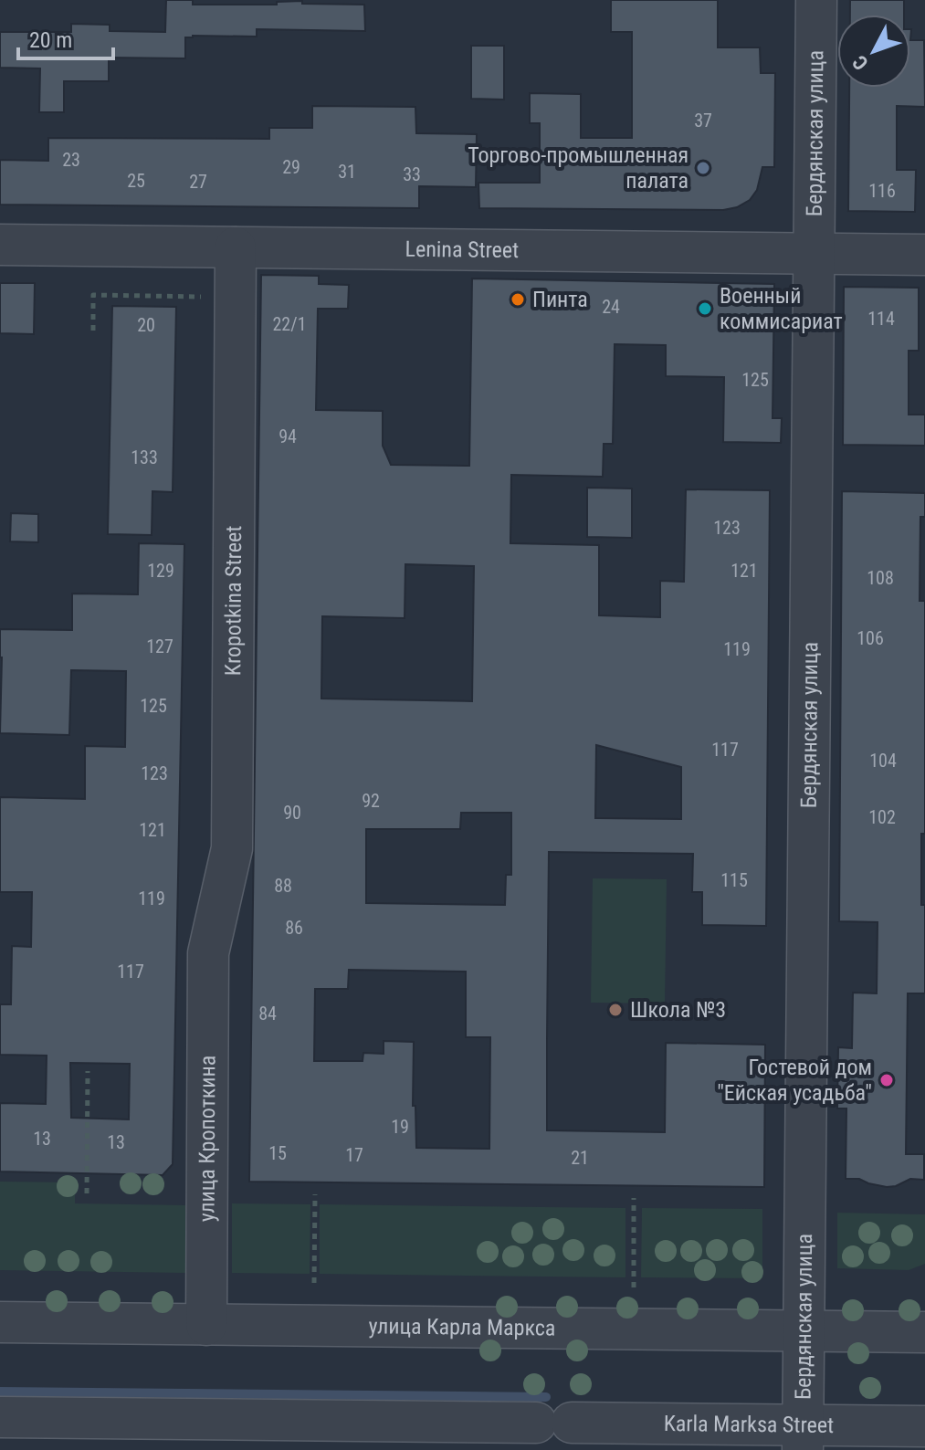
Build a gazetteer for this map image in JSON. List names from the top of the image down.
{
  "streets": {
    "street": [
      "Бердянская улица",
      "Lenina Street",
      "улица Кропоткина",
      "улица Карла Маркса",
      "Karla Marksa Street"
    ]
  },
  "crossings": [
    ["Бердянская улица", "Lenina Street"],
    ["Бердянская улица", "улица Карла Маркса"],
    ["Бердянская улица", "Karla Marksa Street"],
    ["Lenina Street", "улица Кропоткина"],
    ["улица Кропоткина", "улица Карла Маркса"]
  ],
  "places": [
    "Торгово-промышленная палата",
    "Пинта",
    "Военный коммисариат",
    "Школа №3",
    "Гостевой дом \"Ейская усадьба\""
  ],
  "house_numbers": [
    "37",
    "23",
    "29",
    "31",
    "33",
    "25",
    "27",
    "116",
    "24",
    "114",
    "22/1",
    "20",
    "125",
    "94",
    "133",
    "123",
    "129",
    "121",
    "108",
    "106",
    "127",
    "119",
    "125",
    "117",
    "104",
    "123",
    "92",
    "90",
    "102",
    "121",
    "115",
    "88",
    "119",
    "86",
    "117",
    "84",
    "19",
    "13",
    "13",
    "15",
    "17",
    "21"
  ],
  "scale_bar": "20 m",
  "north": "bottom left"
}
